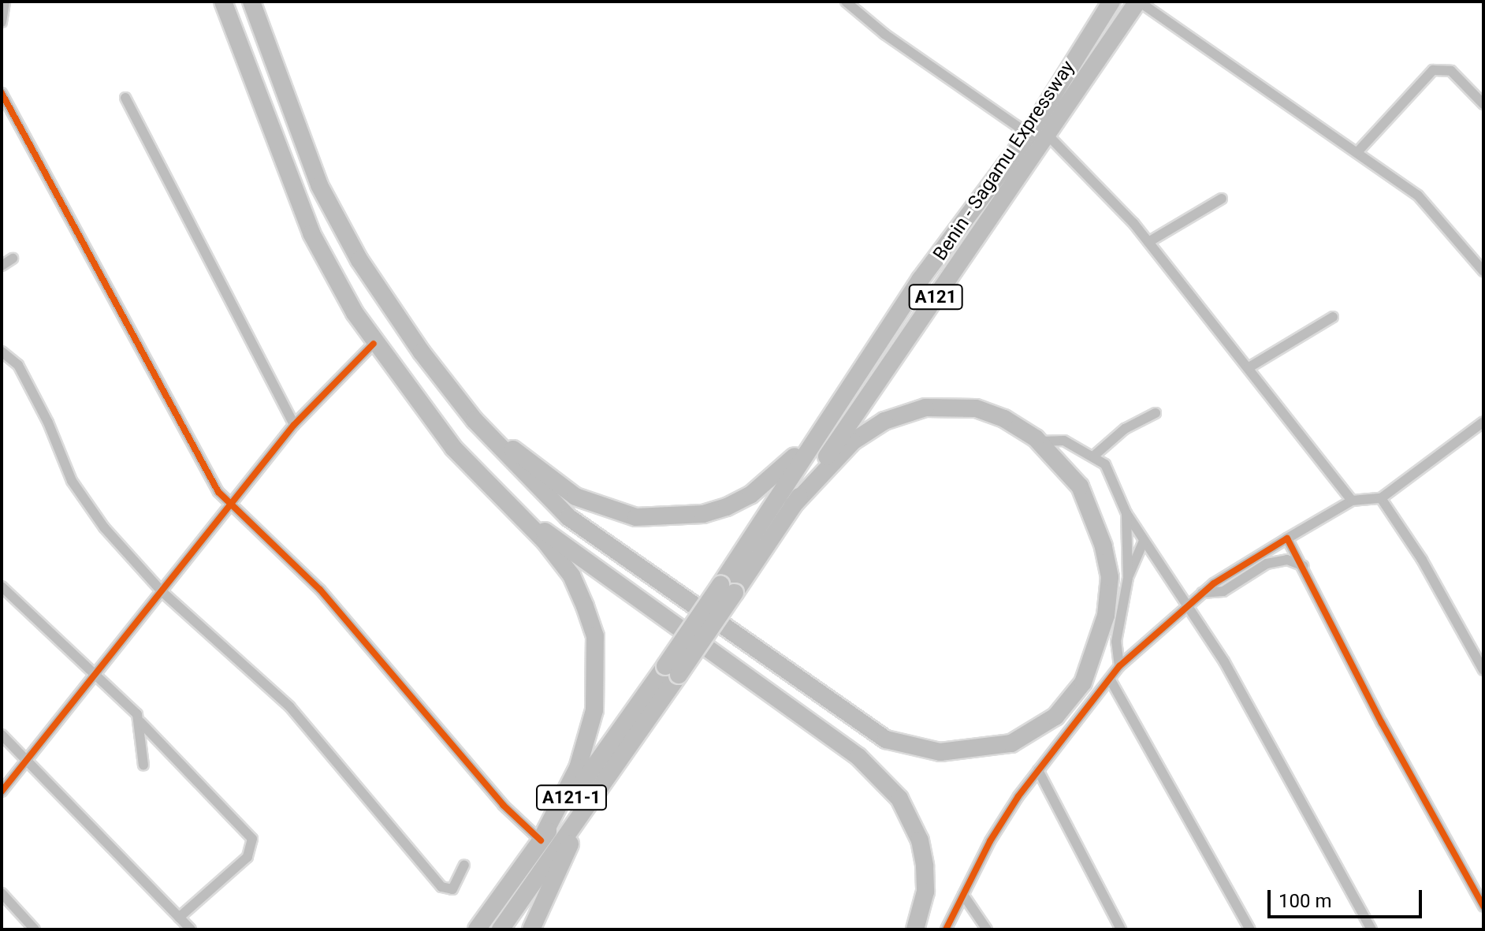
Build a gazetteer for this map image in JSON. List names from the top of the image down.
{
  "streets": {
    "highway": ["Benin - Sagamu Expressway", "A121", "A121-1"]
  },
  "crossings": [
    ["Benin - Sagamu Expressway", "A121"],
    ["A121", "A121-1"]
  ],
  "scale_bar": "100 m"
}
